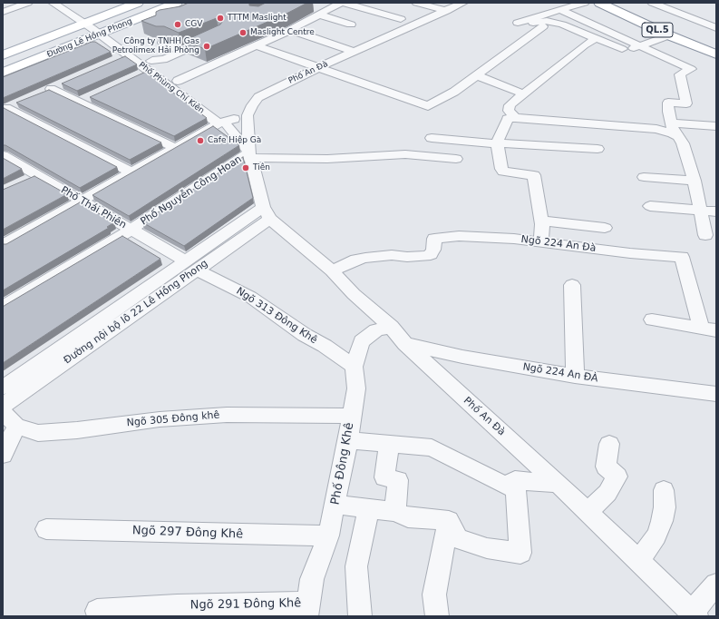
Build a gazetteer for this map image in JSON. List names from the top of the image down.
{
  "streets": {
    "main road": ["QL.5", "Đường Lê Hồng Phong"],
    "street": [
      "Phố An Đà",
      "Phố Phùng Chí Kiên",
      "Phố Nguyễn Công Hoan",
      "Phố Thái Phiên",
      "Ngõ 224 An Đà",
      "Đường nội bộ lô 22 Lê Hồng Phong",
      "Ngõ 313 Đông Khê",
      "Ngõ 224 An ĐÀ",
      "Ngõ 305 Đông khê",
      "Phố Đông Khê",
      "Ngõ 297 Đông Khê",
      "Ngõ 291 Đông Khê"
    ]
  },
  "crossings": [
    ["Đường Lê Hồng Phong", "Phố Phùng Chí Kiên"],
    ["Phố An Đà", "Ngõ 224 An Đà"],
    ["Phố An Đà", "Đường nội bộ lô 22 Lê Hồng Phong"],
    ["Phố An Đà", "Ngõ 224 An ĐÀ"],
    ["Phố An Đà", "Phố Đông Khê"],
    ["Phố Nguyễn Công Hoan", "Phố Thái Phiên"],
    ["Phố Thái Phiên", "Đường nội bộ lô 22 Lê Hồng Phong"],
    ["Phố Thái Phiên", "Ngõ 313 Đông Khê"],
    ["Đường nội bộ lô 22 Lê Hồng Phong", "Ngõ 313 Đông Khê"],
    ["Ngõ 313 Đông Khê", "Phố Đông Khê"],
    ["Ngõ 305 Đông khê", "Phố Đông Khê"],
    ["Phố Đông Khê", "Ngõ 297 Đông Khê"],
    ["Phố Đông Khê", "Ngõ 291 Đông Khê"]
  ],
  "places": [
    "TTTM Maslight",
    "CGV",
    "Maslight Centre",
    "Công ty TNHH Gas Petrolimex Hải Phòng",
    "Cafe Hiệp Gà",
    "Tiên"
  ]
}
